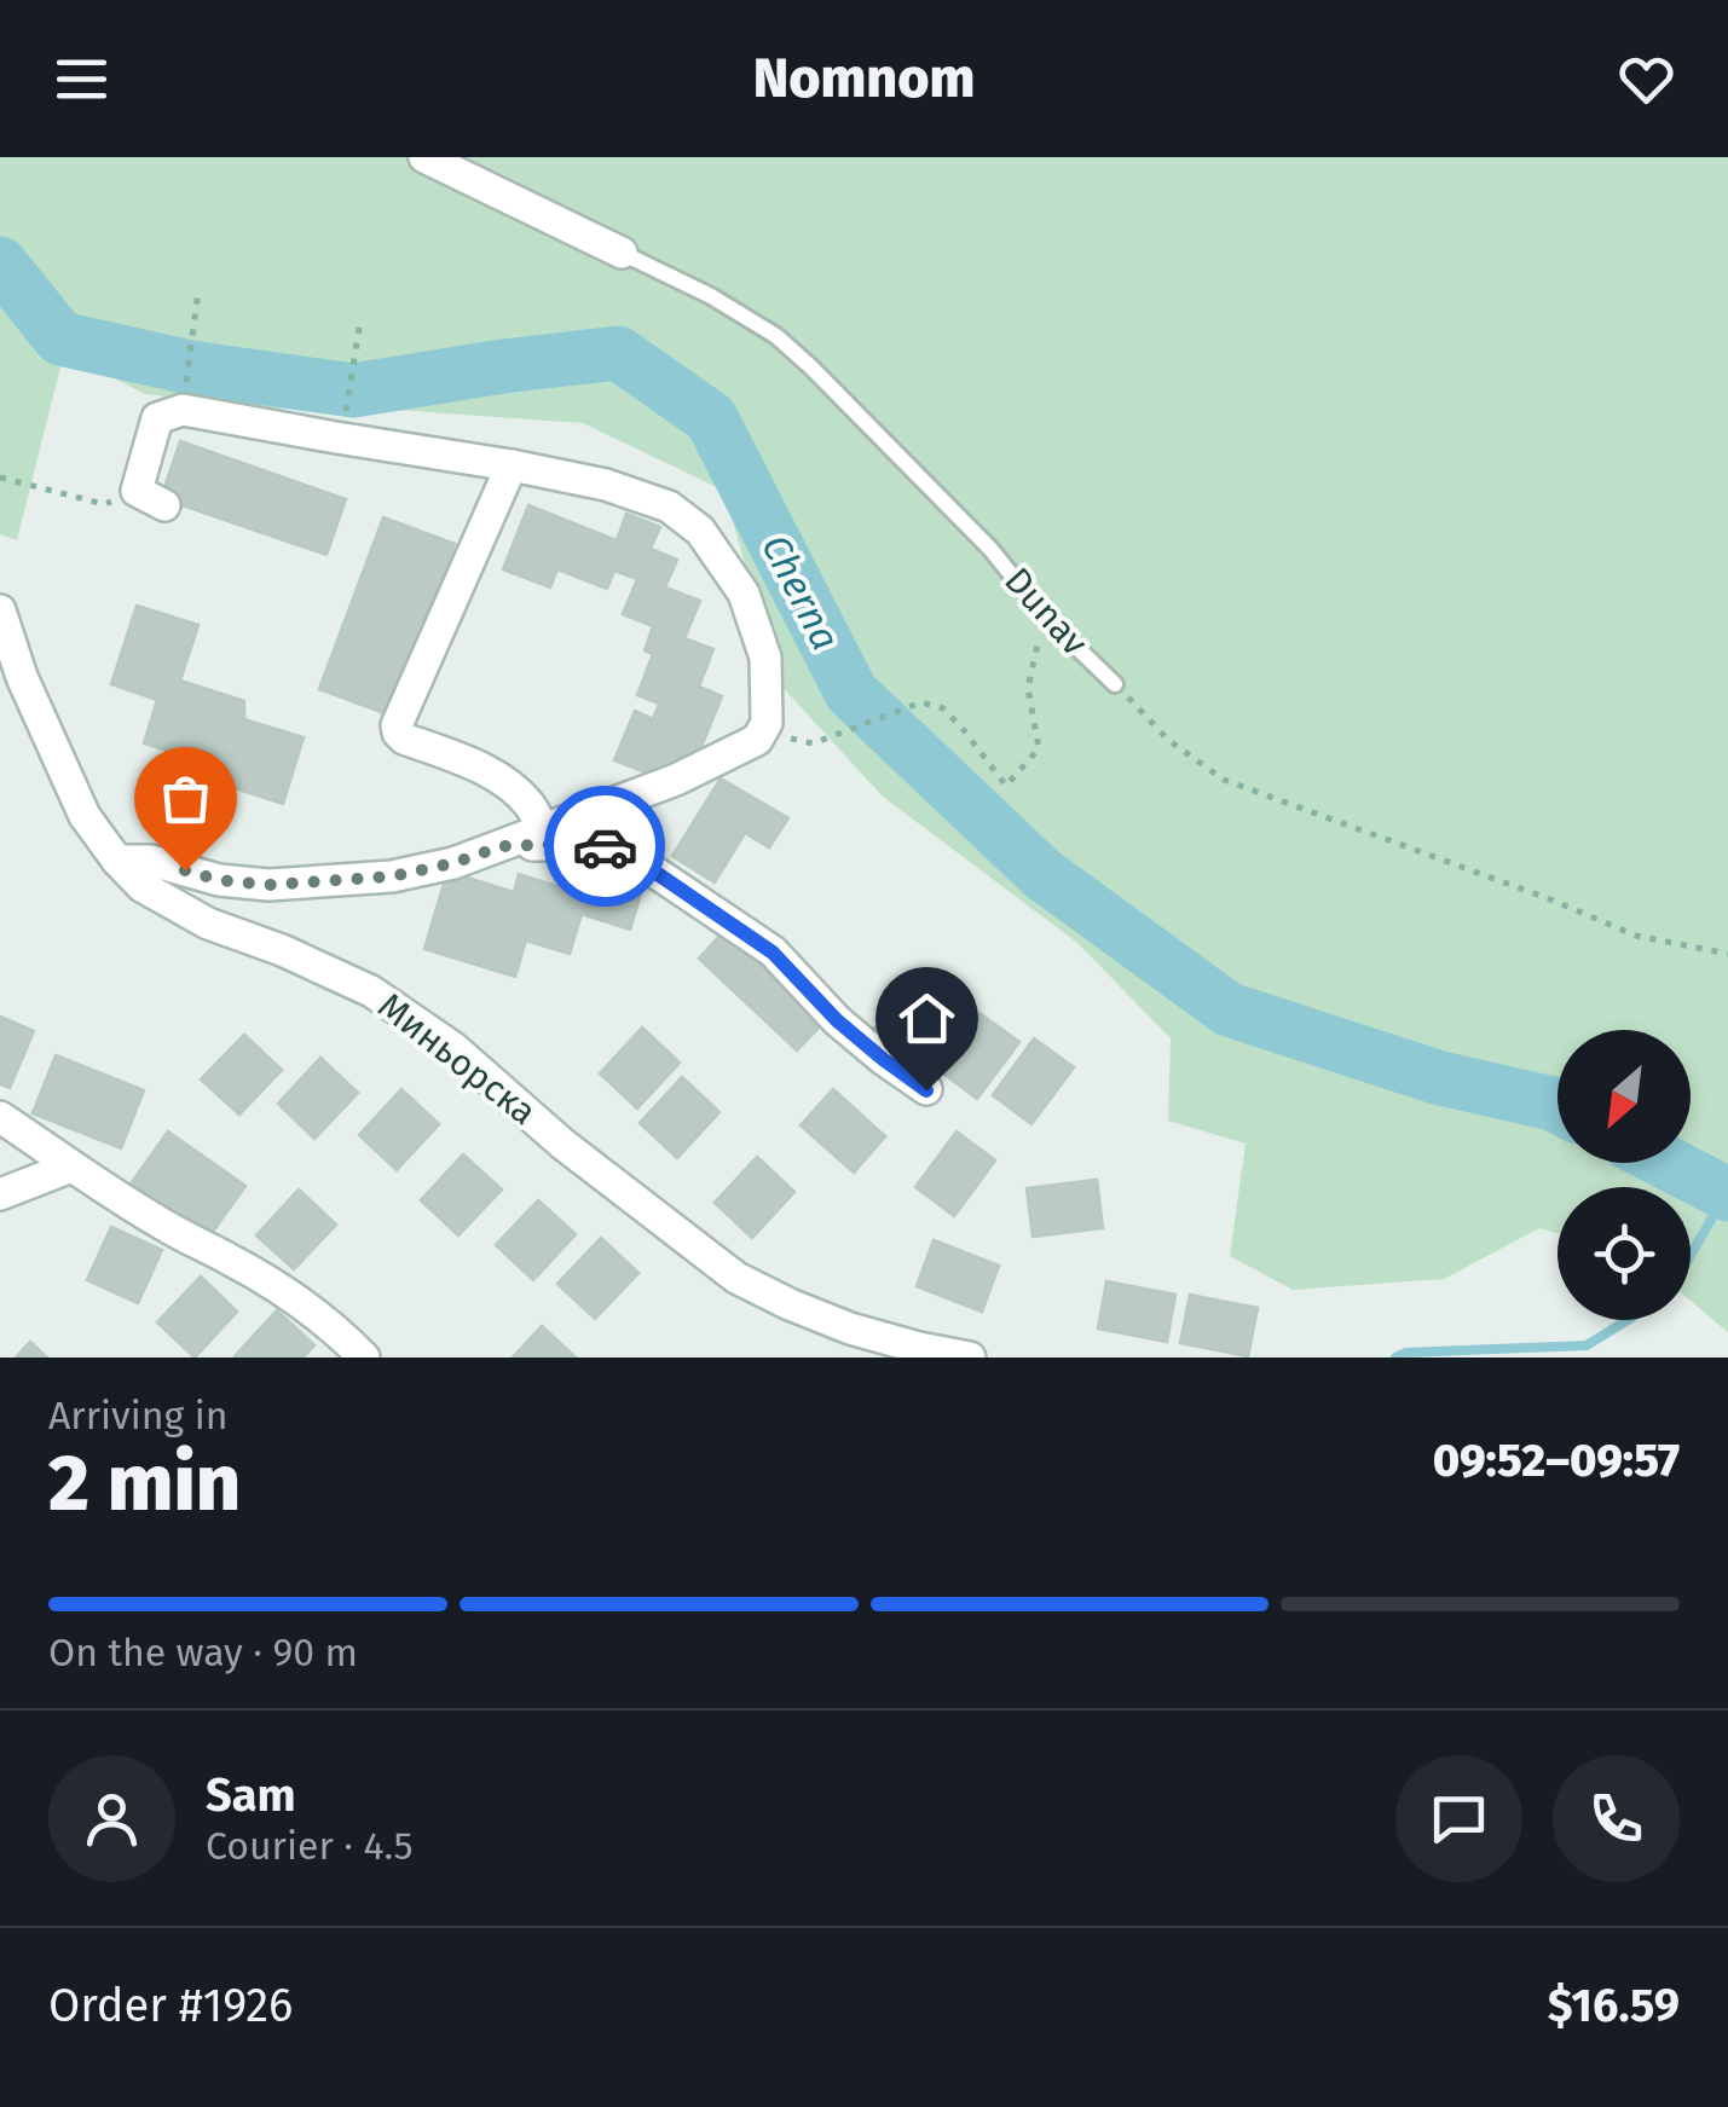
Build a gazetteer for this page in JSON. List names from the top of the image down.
{
  "streets": {
    "street": ["Dunav", "Миньорска"]
  },
  "water": ["Cherna"],
  "north": "bottom left",
  "page": {
    "header": "Nomnom",
    "heading": ["2 min", "Arriving in", "09:52–09:57"],
    "panel": [
      "Sam",
      "Courier · 4.5",
      "Order #1926",
      "$16.59"
    ],
    "bar": "On the way · 90 m"
  }
}
